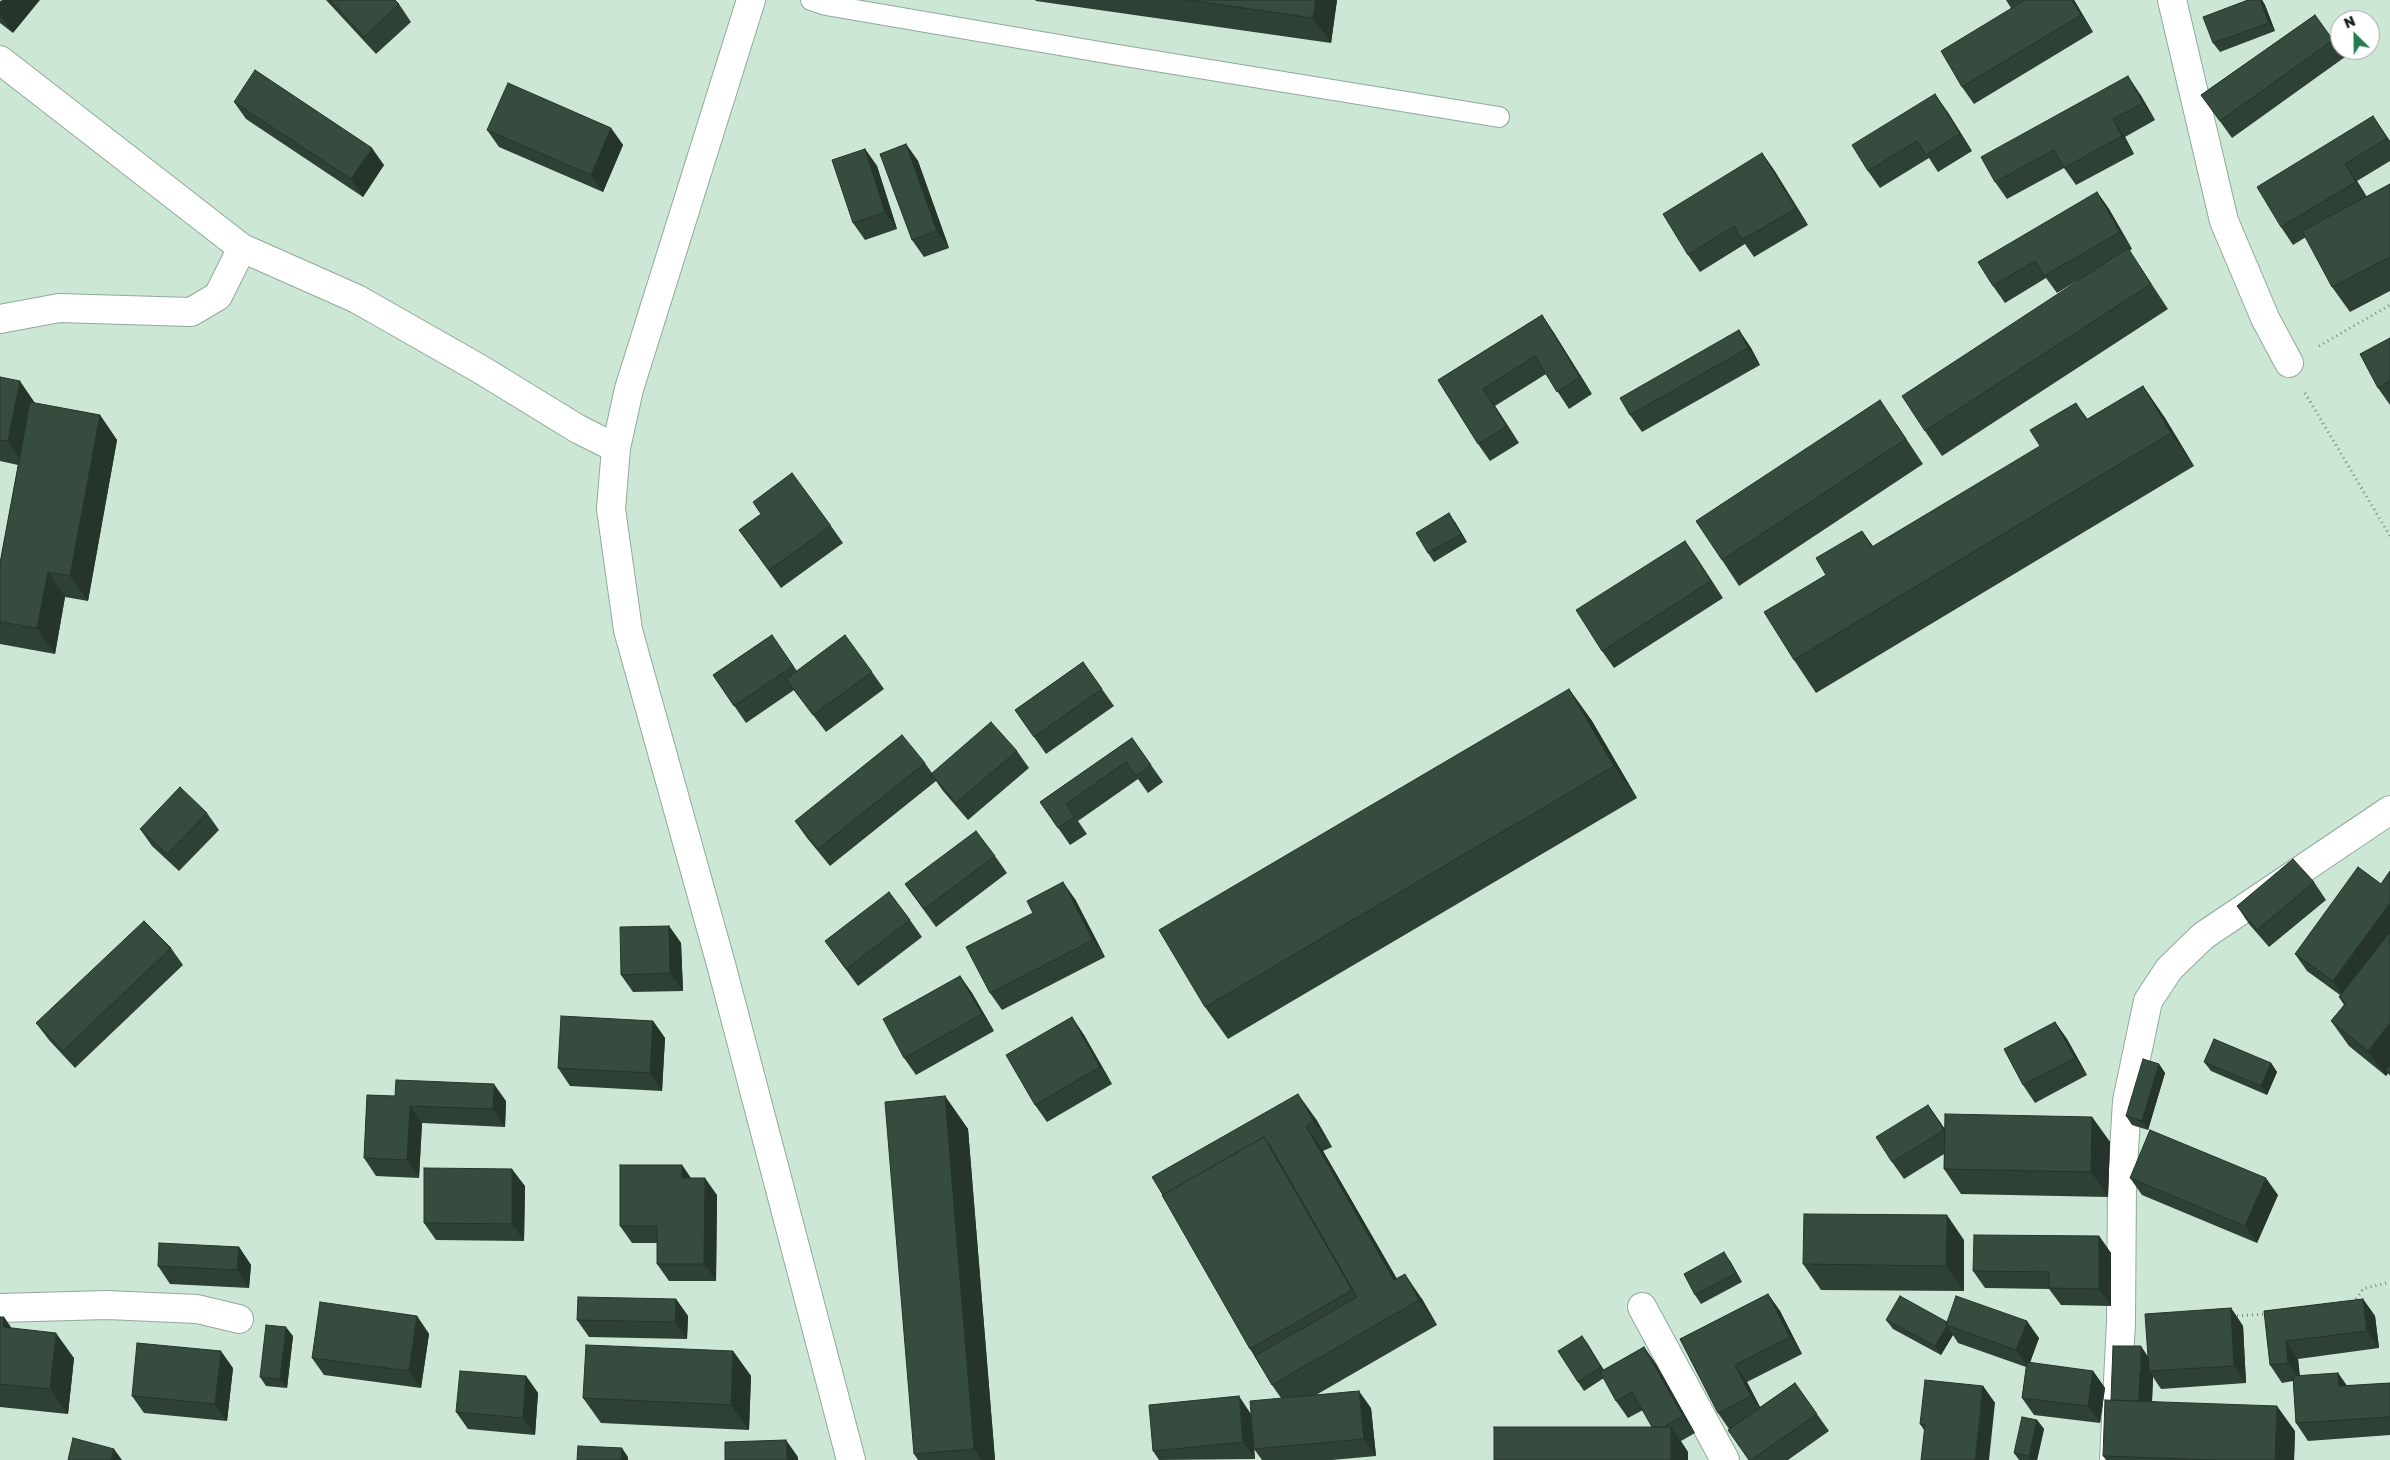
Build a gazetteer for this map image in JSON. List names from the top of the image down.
{
  "north": "top left"
}
